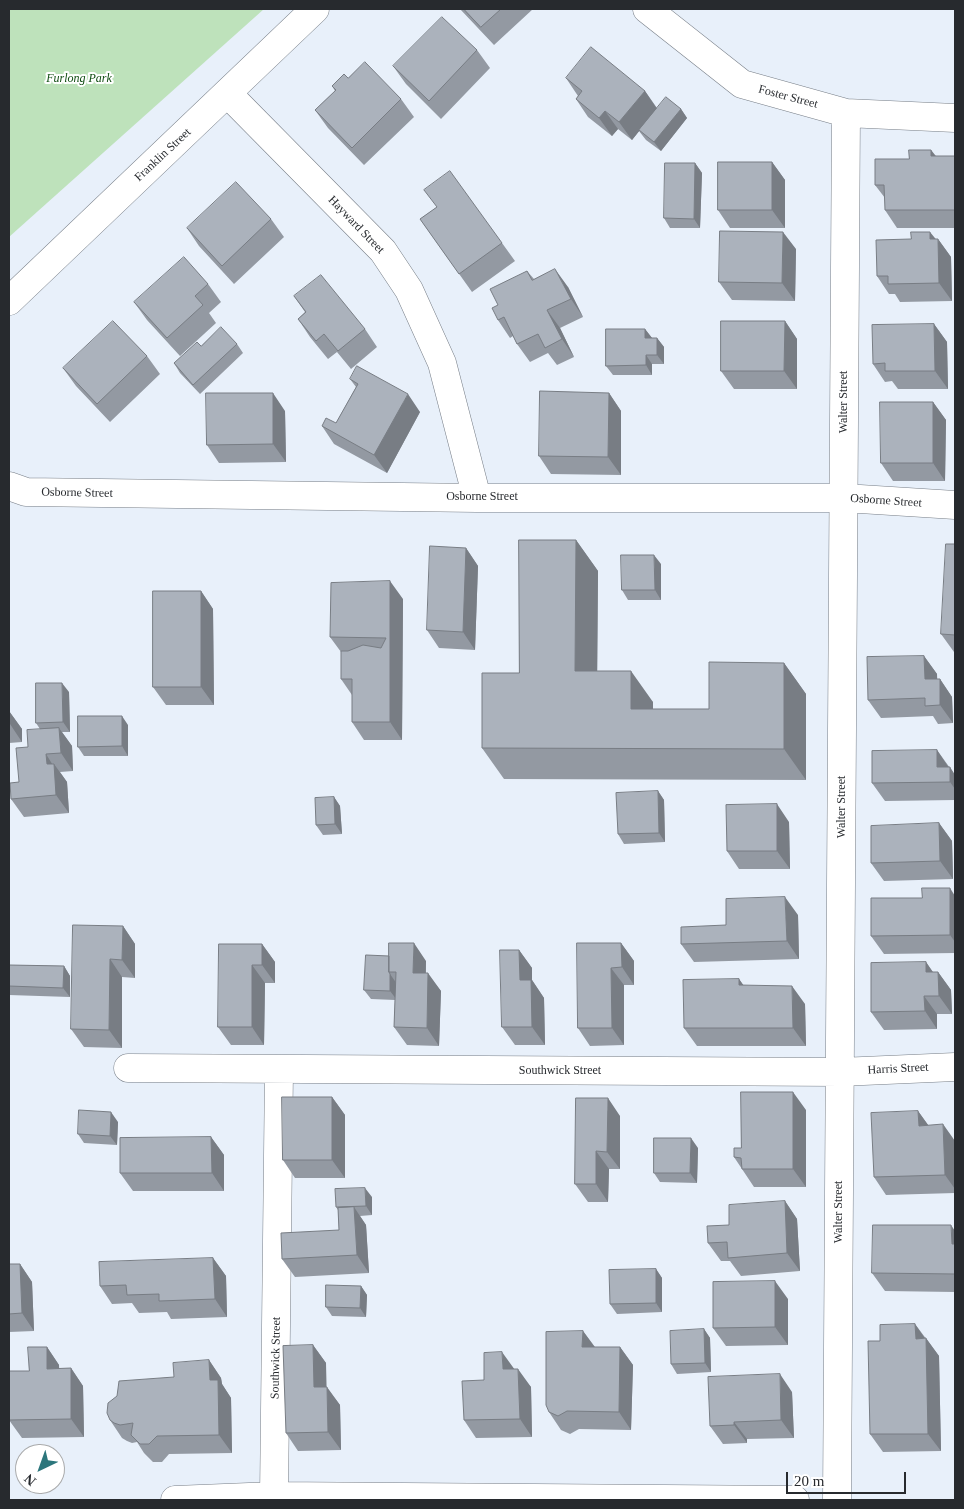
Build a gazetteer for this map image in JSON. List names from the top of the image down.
{
  "streets": {
    "street": [
      "Foster Street",
      "Franklin Street",
      "Hayward Street",
      "Walter Street",
      "Osborne Street",
      "Harris Street",
      "Southwick Street"
    ]
  },
  "crossings": [
    ["Foster Street", "Walter Street"],
    ["Franklin Street", "Hayward Street"],
    ["Hayward Street", "Osborne Street"],
    ["Walter Street", "Osborne Street"],
    ["Walter Street", "Harris Street"],
    ["Walter Street", "Southwick Street"],
    ["Harris Street", "Southwick Street"]
  ],
  "parks": ["Furlong Park"],
  "scale_bar": "20 m",
  "north": "bottom left"
}
